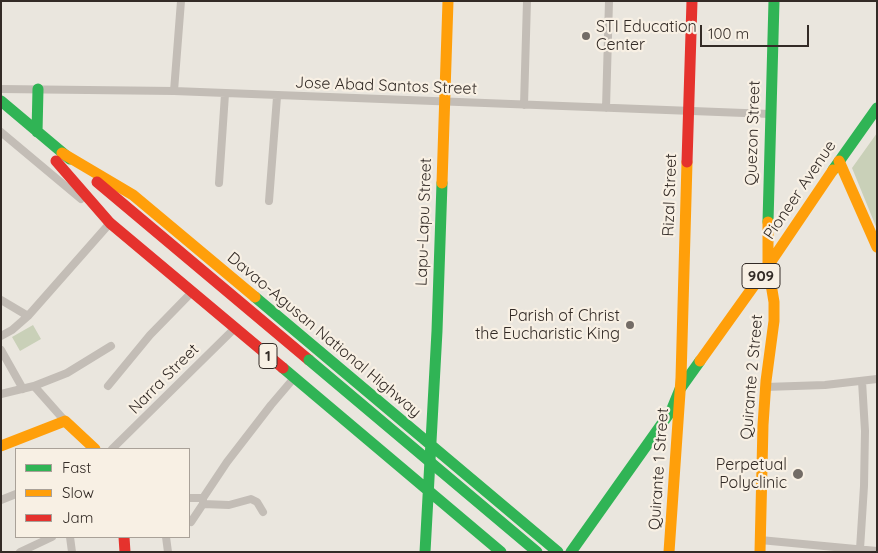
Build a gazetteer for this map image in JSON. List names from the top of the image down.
{
  "streets": {
    "main road": [
      "Quezon Street",
      "Pioneer Avenue",
      "Rizal Street",
      "Lapu-Lapu Street",
      "909",
      "Davao-Agusan National Highway",
      "1",
      "Quirante 2 Street",
      "Quirante 1 Street"
    ],
    "street": ["Jose Abad Santos Street", "Narra Street"]
  },
  "crossings": [
    ["Jose Abad Santos Street", "Quezon Street"],
    ["Jose Abad Santos Street", "Rizal Street"],
    ["Jose Abad Santos Street", "Lapu-Lapu Street"],
    ["Quezon Street", "Pioneer Avenue"],
    ["Quezon Street", "Quirante 2 Street"],
    ["Pioneer Avenue", "Rizal Street"],
    ["Pioneer Avenue", "Davao-Agusan National Highway"],
    ["Pioneer Avenue", "Quirante 2 Street"],
    ["Pioneer Avenue", "Quirante 1 Street"],
    ["Rizal Street", "Quirante 1 Street"],
    ["Lapu-Lapu Street", "Davao-Agusan National Highway"],
    ["Davao-Agusan National Highway", "Narra Street"]
  ],
  "places": ["STI Education Center", "Parish of Christ the Eucharistic King", "Perpetual Polyclinic"],
  "legend": ["Fast", "Slow", "Jam"],
  "scale_bar": "100 m"
}
